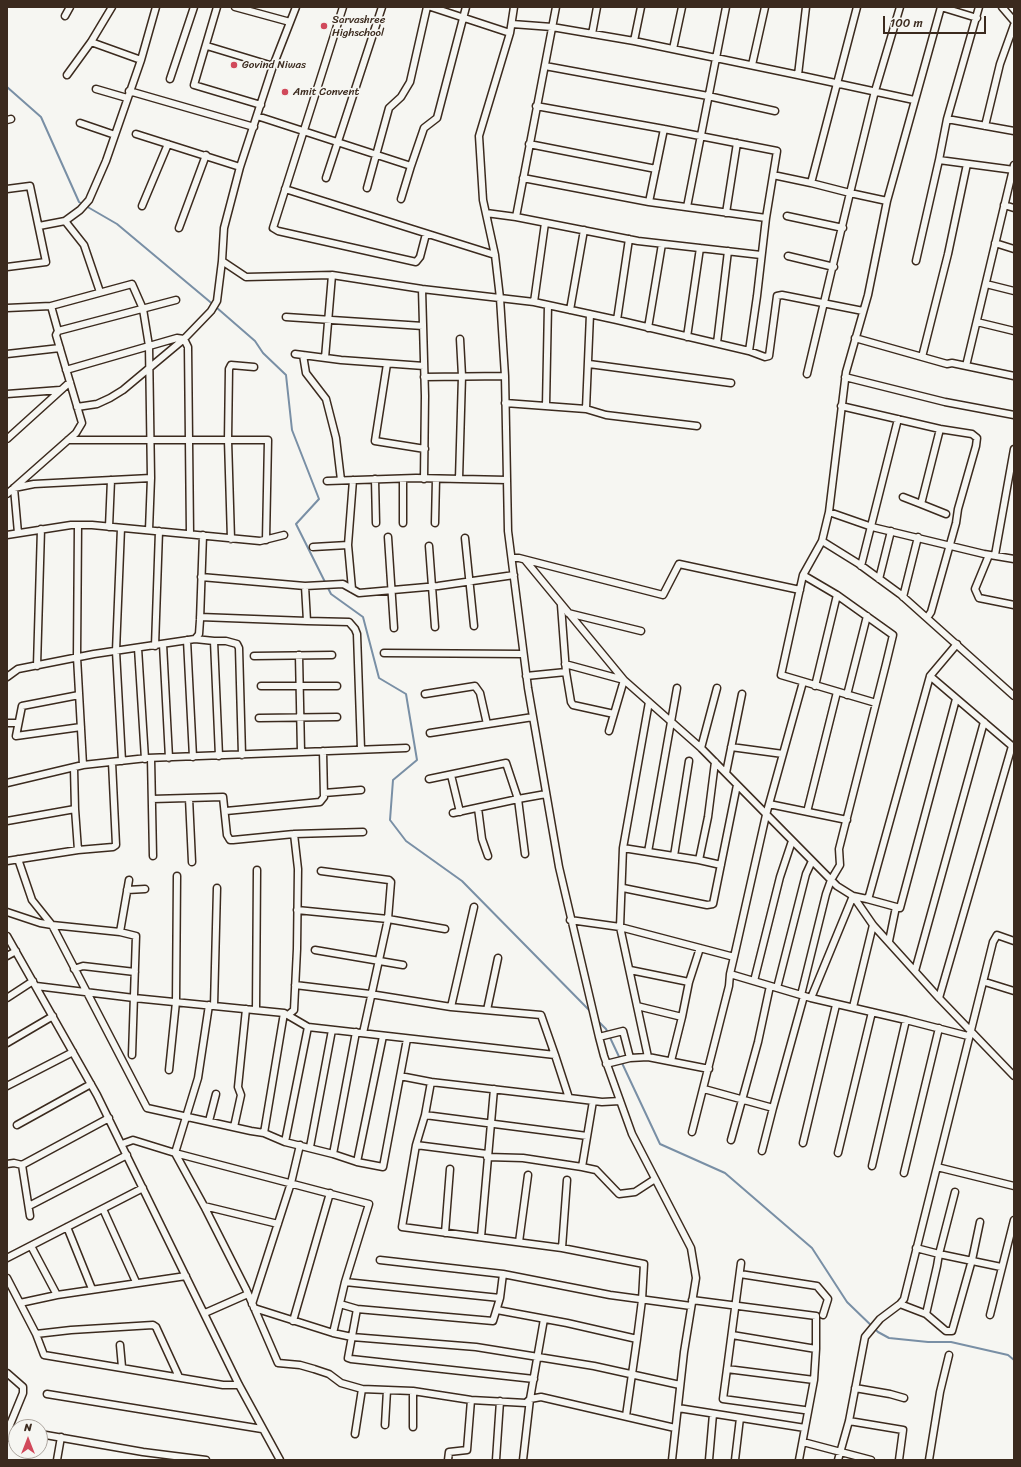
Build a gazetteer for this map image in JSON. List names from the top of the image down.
{
  "places": ["Sarvashree Highschool", "Govind Niwas", "Amit Convent"],
  "scale_bar": "100 m",
  "north": "top"
}
